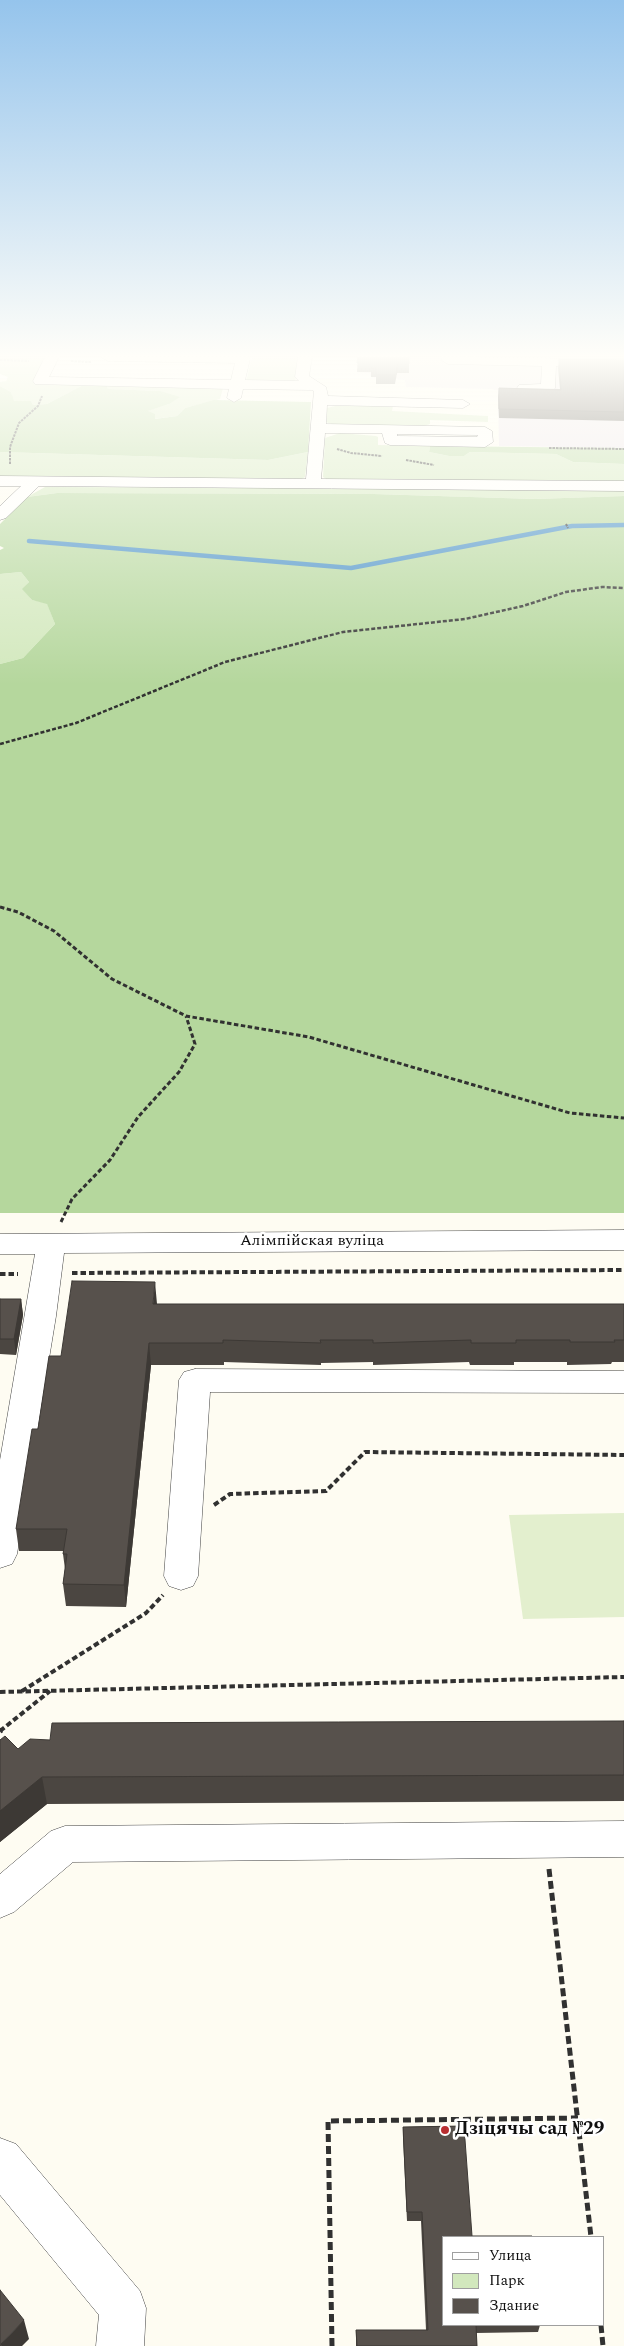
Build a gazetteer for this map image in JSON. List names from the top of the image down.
{
  "streets": {
    "street": ["Алімпійская вуліца"]
  },
  "places": ["Дзіцячы сад №29"],
  "legend": ["Улица", "Парк", "Здание"]
}
